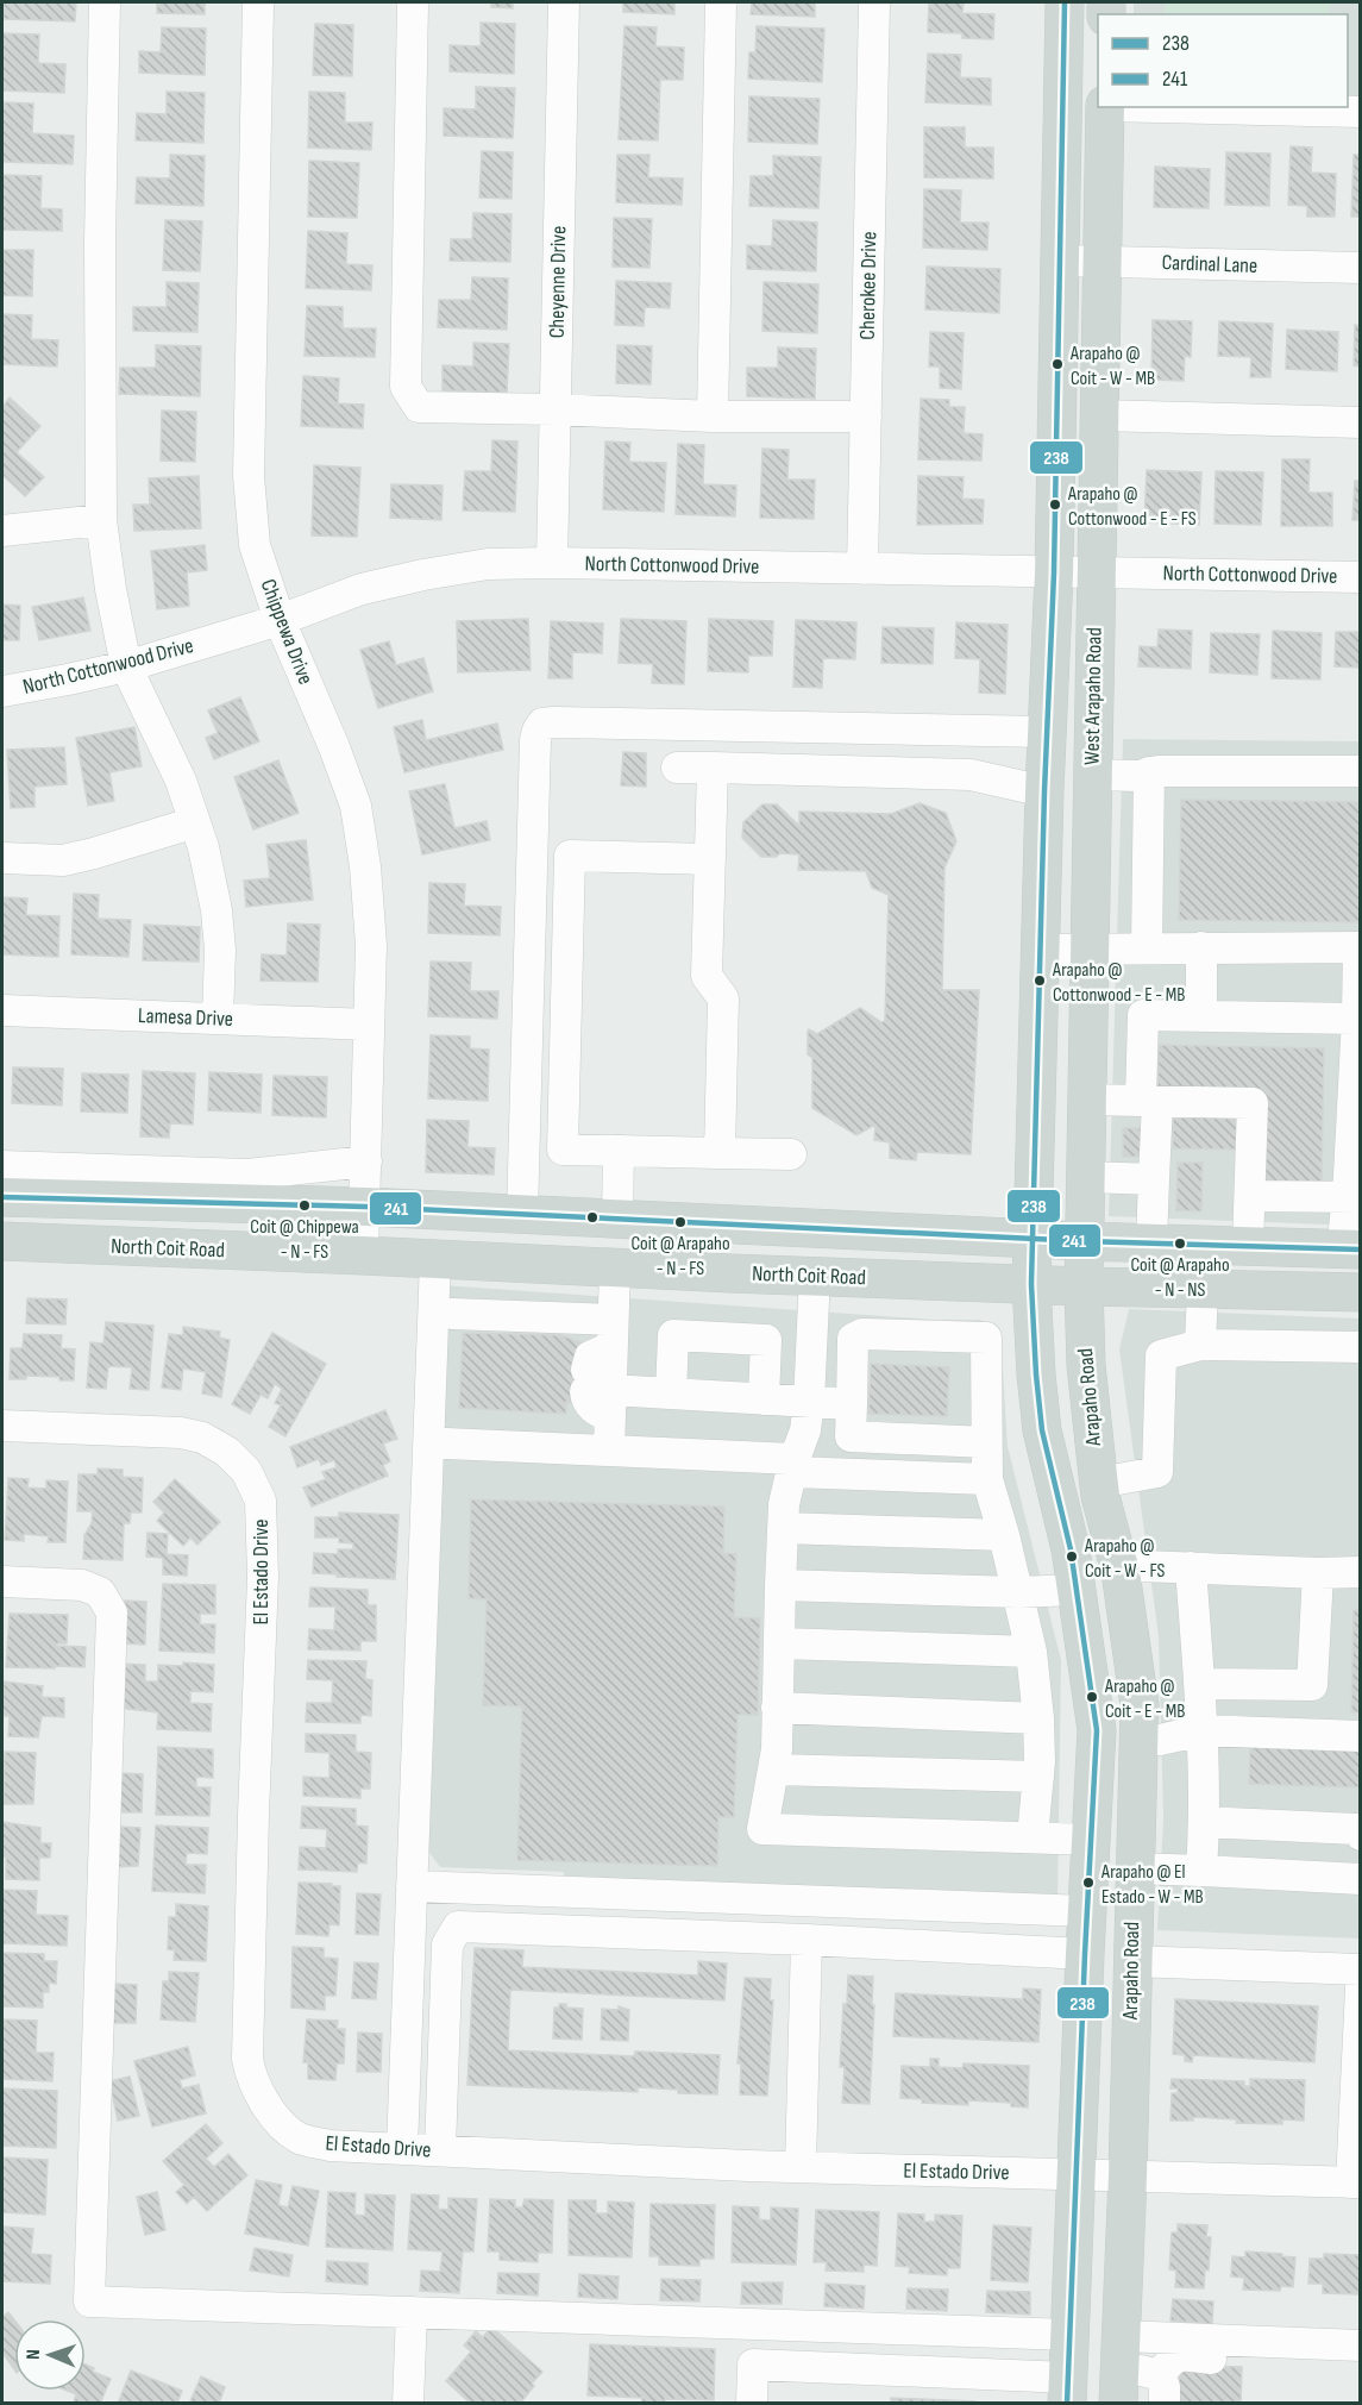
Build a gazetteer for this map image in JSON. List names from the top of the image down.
{
  "streets": {
    "main road": ["West Arapaho Road", "North Coit Road", "Arapaho Road"],
    "street": [
      "Cardinal Lane",
      "Cheyenne Drive",
      "Cherokee Drive",
      "North Cottonwood Drive",
      "Chippewa Drive",
      "Lamesa Drive",
      "El Estado Drive"
    ]
  },
  "crossings": [
    ["Cardinal Lane", "West Arapaho Road"],
    ["Cheyenne Drive", "North Cottonwood Drive"],
    ["Cherokee Drive", "North Cottonwood Drive"],
    ["North Cottonwood Drive", "Chippewa Drive"],
    ["North Cottonwood Drive", "West Arapaho Road"],
    ["Chippewa Drive", "Lamesa Drive"],
    ["Chippewa Drive", "North Coit Road"],
    ["West Arapaho Road", "North Coit Road"],
    ["West Arapaho Road", "Arapaho Road"],
    ["North Coit Road", "Arapaho Road"],
    ["Arapaho Road", "El Estado Drive"]
  ],
  "places": [
    "Arapaho @ Coit - W - MB",
    "Arapaho @ Cottonwood - E - FS",
    "Arapaho @ Cottonwood - E - MB",
    "Coit @ Chippewa - N - FS",
    "Coit @ Arapaho - N - FS",
    "Coit @ Arapaho - N - NS",
    "Arapaho @ Coit - W - FS",
    "Arapaho @ Coit - E - MB",
    "Arapaho @ El Estado - W - MB"
  ],
  "lines": ["transit line 238", "transit line 241"],
  "legend": ["238", "241"],
  "north": "left"
}
